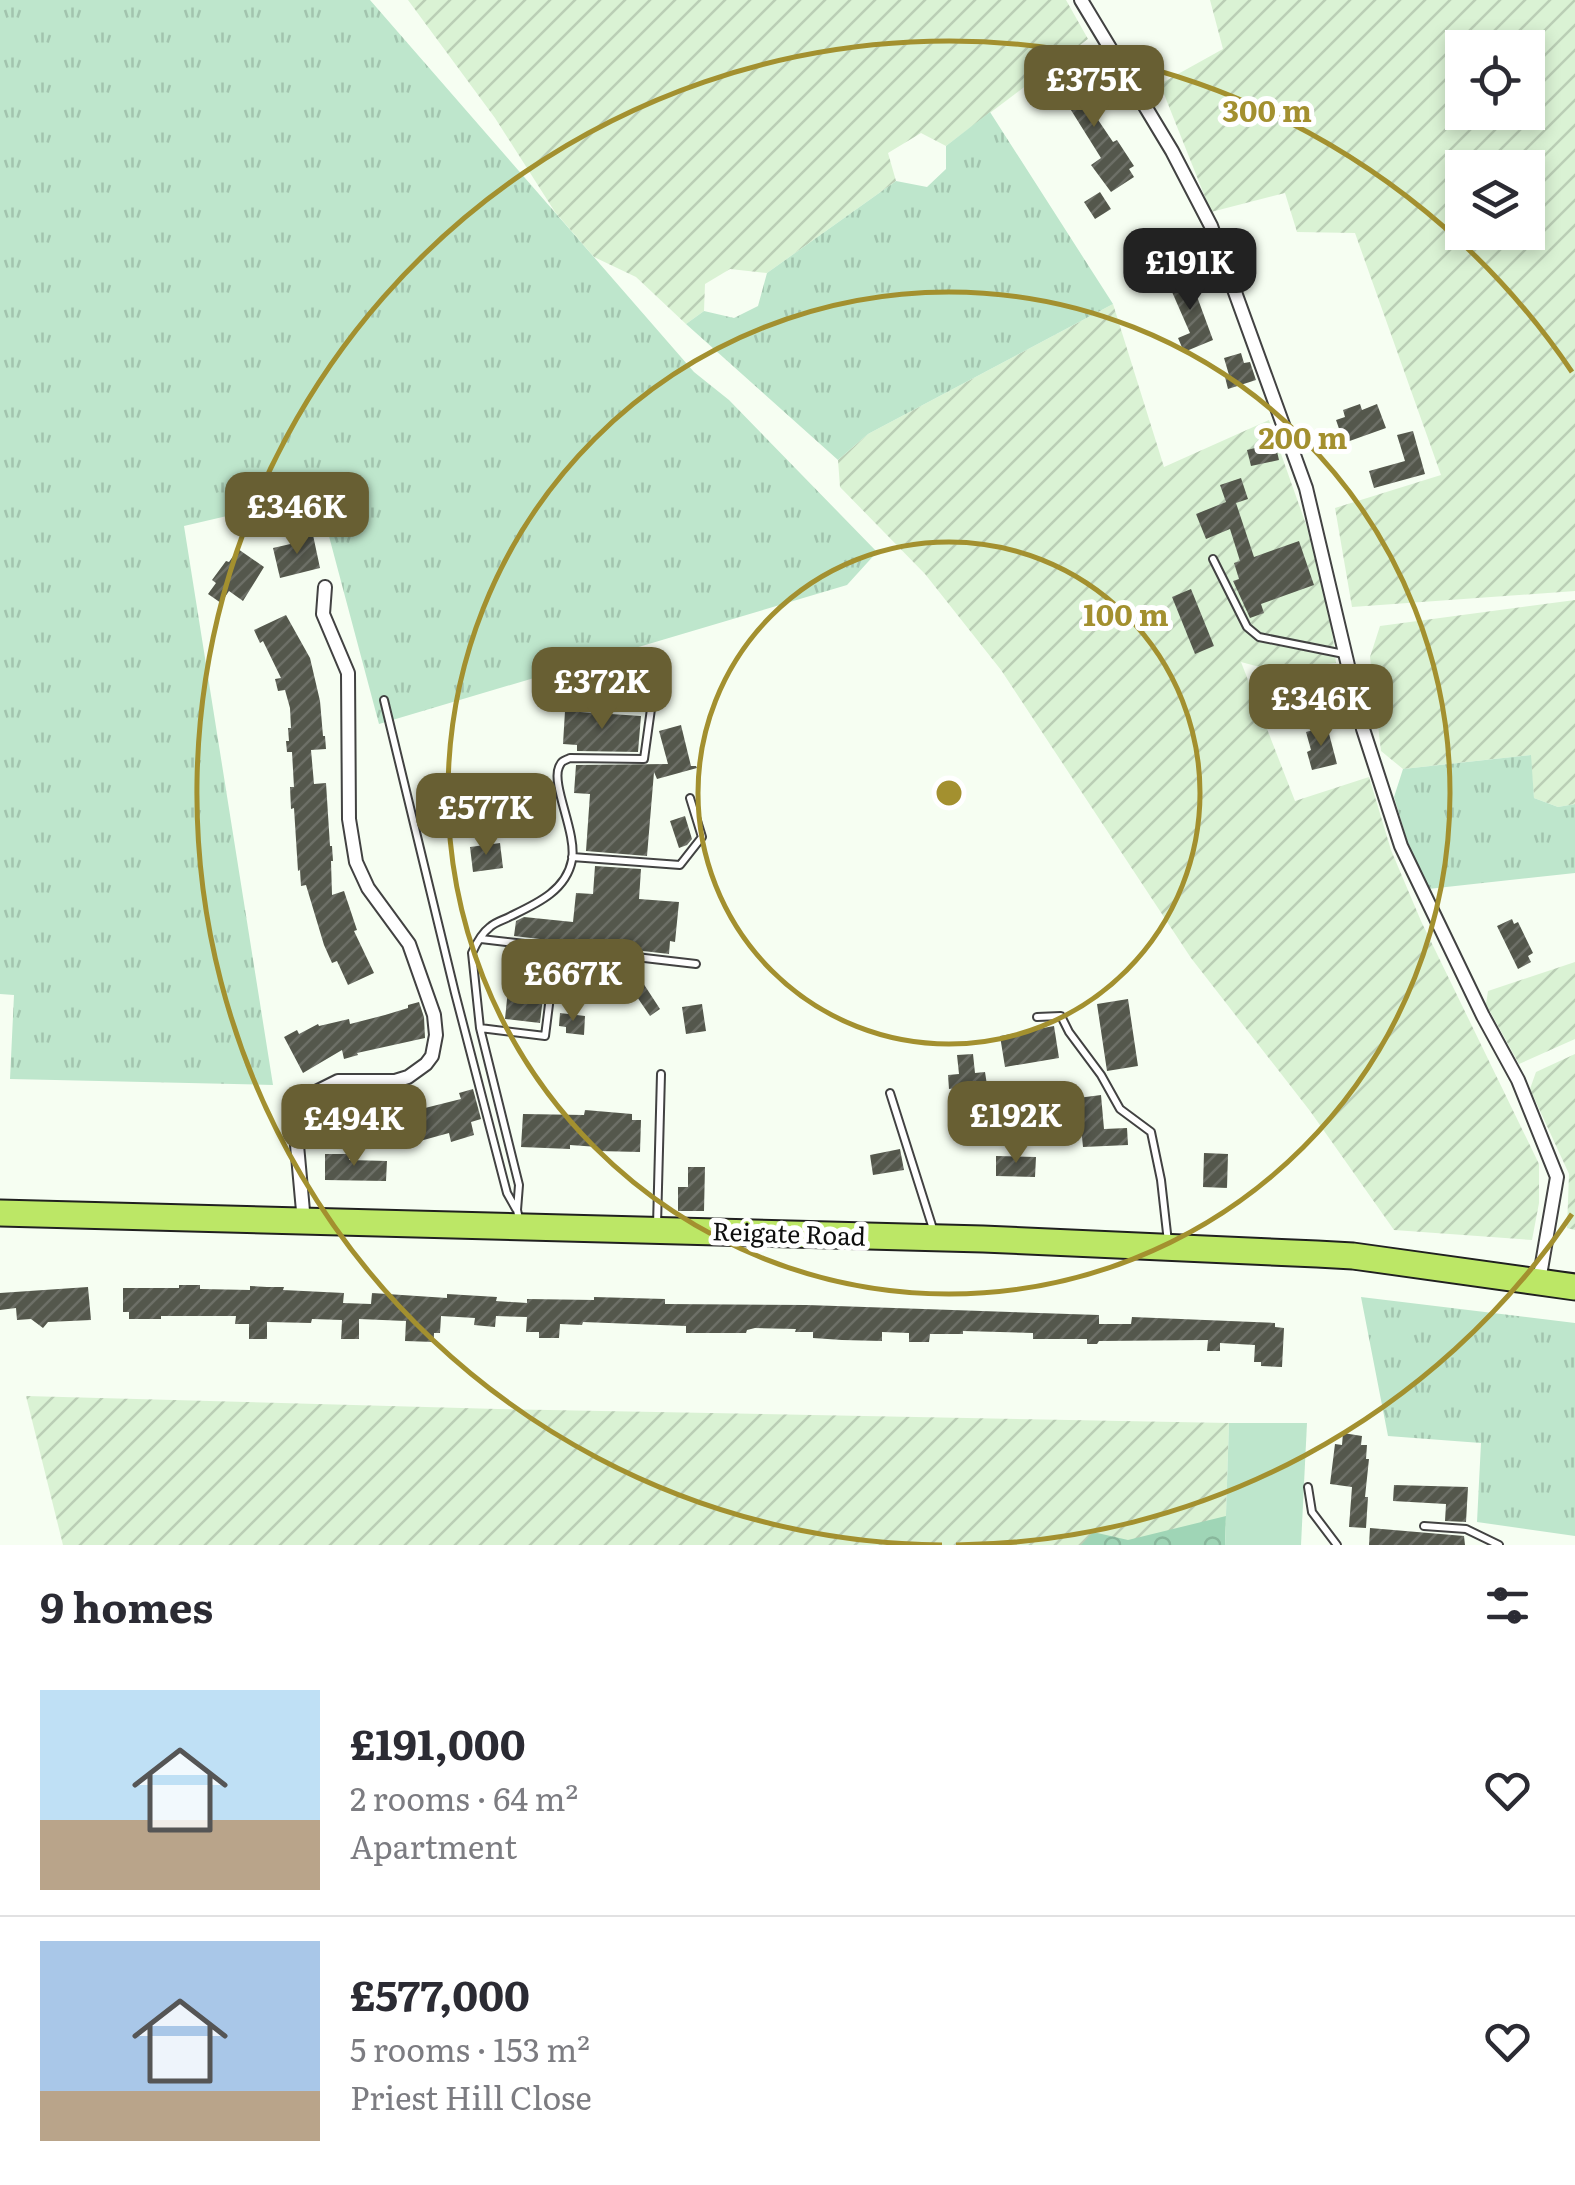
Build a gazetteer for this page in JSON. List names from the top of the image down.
{
  "streets": {
    "highway": ["Reigate Road"]
  },
  "page": {
    "price": [
      "£375K",
      "£191K",
      "£346K",
      "£372K",
      "£346K",
      "£577K",
      "£667K",
      "£192K",
      "£494K"
    ],
    "heading": "9 homes",
    "list": [
      {
        "name": "£191,000",
        "note": "2 rooms · 64 m² · Apartment"
      },
      {
        "name": "£577,000",
        "note": "5 rooms · 153 m² · Priest Hill Close"
      }
    ]
  },
  "rings": ["300 m", "200 m", "100 m"]
}
